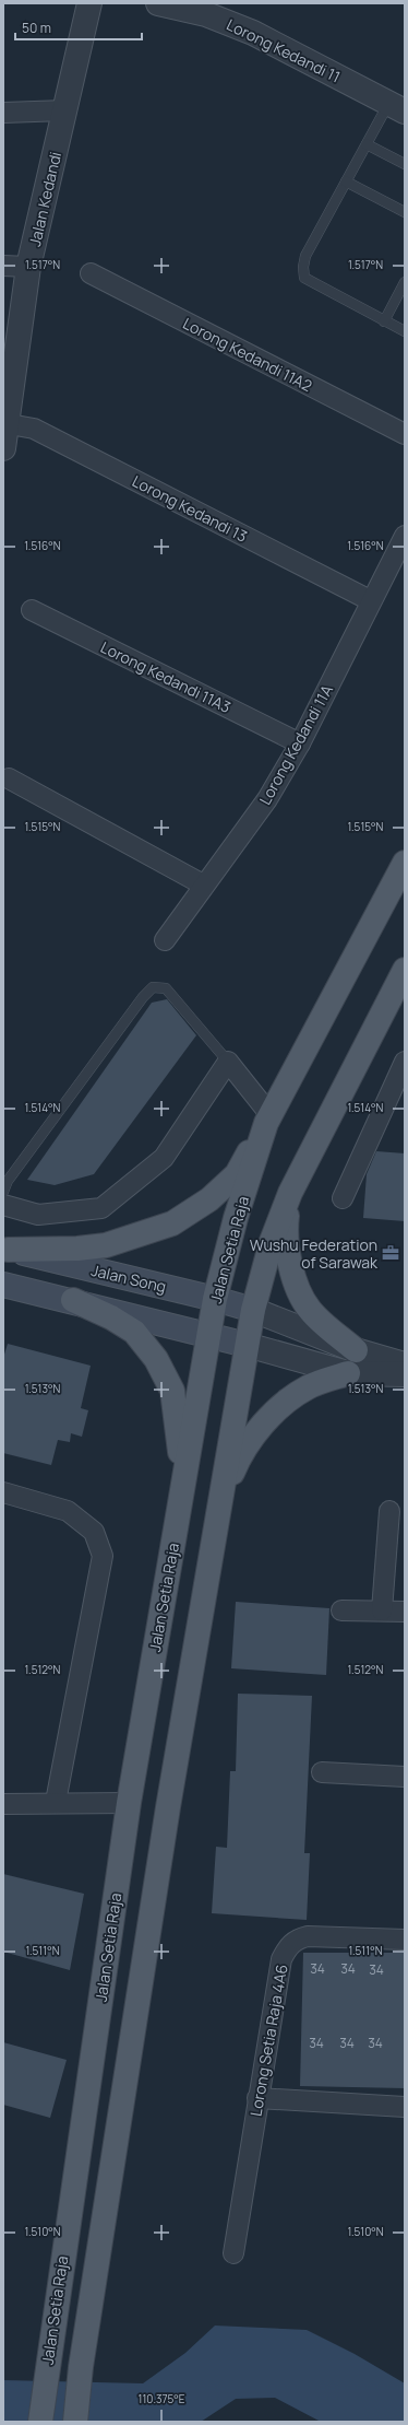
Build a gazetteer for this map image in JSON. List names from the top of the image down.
{
  "streets": {
    "main road": ["Jalan Setia Raja", "Jalan Song"],
    "street": [
      "Lorong Kedandi 11",
      "Jalan Kedandi",
      "Lorong Kedandi 11A2",
      "Lorong Kedandi 13",
      "Lorong Kedandi 11A3",
      "Lorong Kedandi 11A",
      "Lorong Setia Raja 4A6"
    ]
  },
  "crossings": [
    ["Jalan Kedandi", "Lorong Kedandi 13"],
    ["Lorong Kedandi 13", "Lorong Kedandi 11A"],
    ["Lorong Kedandi 11A3", "Lorong Kedandi 11A"],
    ["Jalan Setia Raja", "Jalan Song"]
  ],
  "places": {
    "office": ["Wushu Federation of Sarawak"]
  },
  "house_numbers": [
    "34",
    "34",
    "34",
    "34",
    "34",
    "34"
  ],
  "scale_bar": "50 m",
  "coordinates": [
    "1.517°N",
    "1.516°N",
    "1.515°N",
    "1.514°N",
    "1.513°N",
    "1.512°N",
    "1.511°N",
    "1.510°N",
    "110.375°E"
  ]
}
